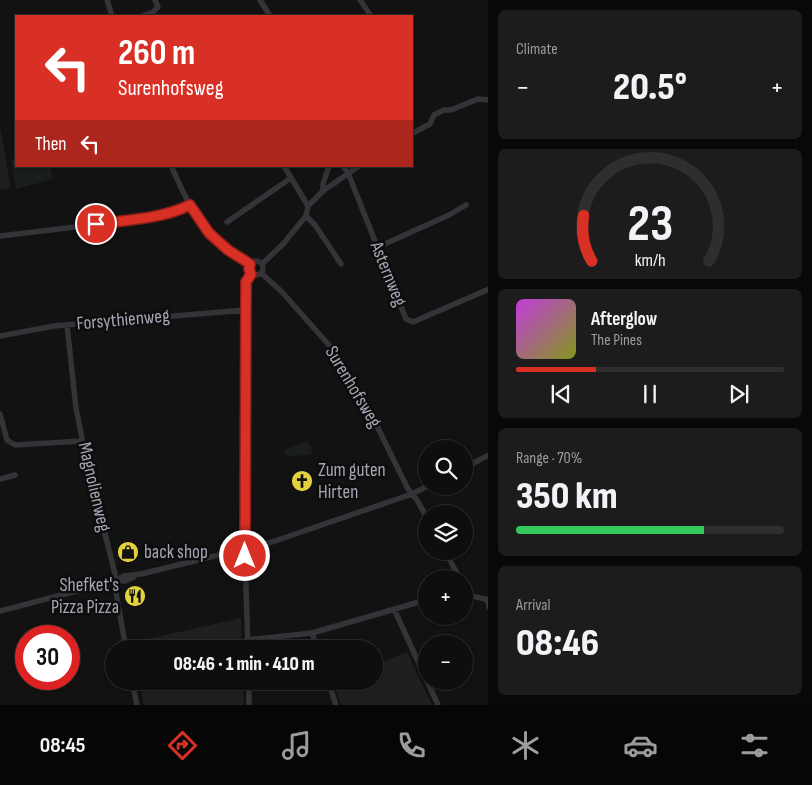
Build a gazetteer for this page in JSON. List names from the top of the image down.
{
  "streets": {
    "street": [
      "Asternweg",
      "Forsythienweg",
      "Surenhofsweg",
      "Magnolienweg"
    ]
  },
  "crossings": [
    ["Forsythienweg", "Magnolienweg"]
  ],
  "places": {
    "church": ["Zum guten Hirten"],
    "shop": ["back shop"],
    "restaurant": ["Shefket's Pizza Pizza"]
  },
  "page": {
    "tile": [
      "Climate",
      ["Range · 70%", "350 km"],
      ["Arrival", "08:46"]
    ],
    "turn": ["260 m", "Surenhofsweg"],
    "heat": ["−", "20.5°", "+"],
    "then": "Then",
    "song": ["Afterglow", "The Pines"],
    "map_buttons": ["+", "−"],
    "limit": "30",
    "trip": "08:46 · 1 min · 410 m",
    "tabs": "08:45",
    "gauge": ["23", "km/h"]
  }
}
